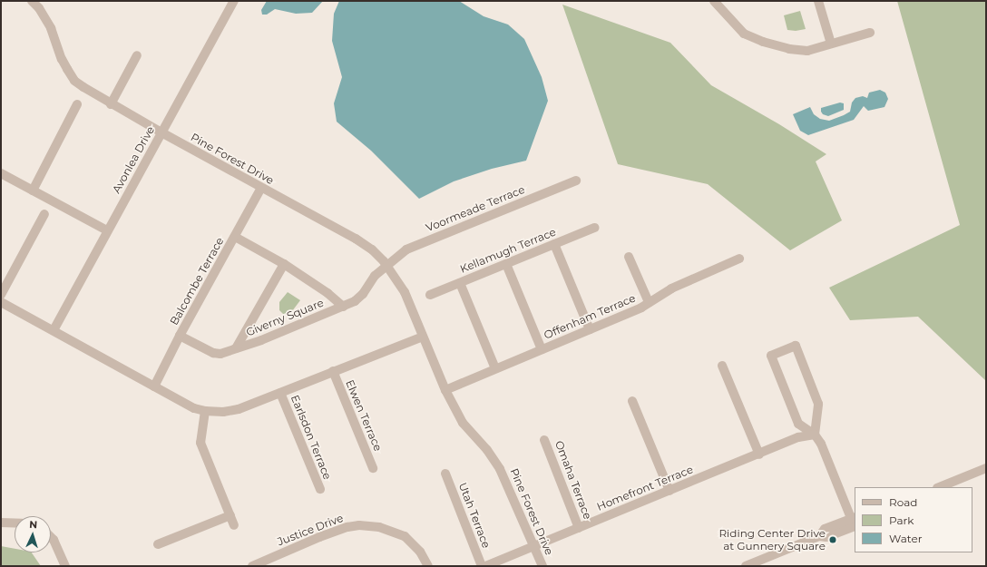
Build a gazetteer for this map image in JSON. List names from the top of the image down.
{
  "streets": {
    "street": [
      "Pine Forest Drive",
      "Avonlea Drive",
      "Voormeade Terrace",
      "Kellamugh Terrace",
      "Balcombe Terrace",
      "Offenham Terrace",
      "Giverny Square",
      "Elwen Terrace",
      "Earlsdon Terrace",
      "Omaha Terrace",
      "Homefront Terrace",
      "Utah Terrace",
      "Justice Drive"
    ]
  },
  "crossings": [
    ["Pine Forest Drive", "Avonlea Drive"],
    ["Pine Forest Drive", "Voormeade Terrace"],
    ["Pine Forest Drive", "Balcombe Terrace"],
    ["Pine Forest Drive", "Offenham Terrace"],
    ["Pine Forest Drive", "Giverny Square"],
    ["Pine Forest Drive", "Homefront Terrace"],
    ["Voormeade Terrace", "Giverny Square"],
    ["Balcombe Terrace", "Giverny Square"],
    ["Omaha Terrace", "Homefront Terrace"]
  ],
  "places": ["Riding Center Drive at Gunnery Square"],
  "legend": ["Road", "Park", "Water"],
  "north": "top"
}
